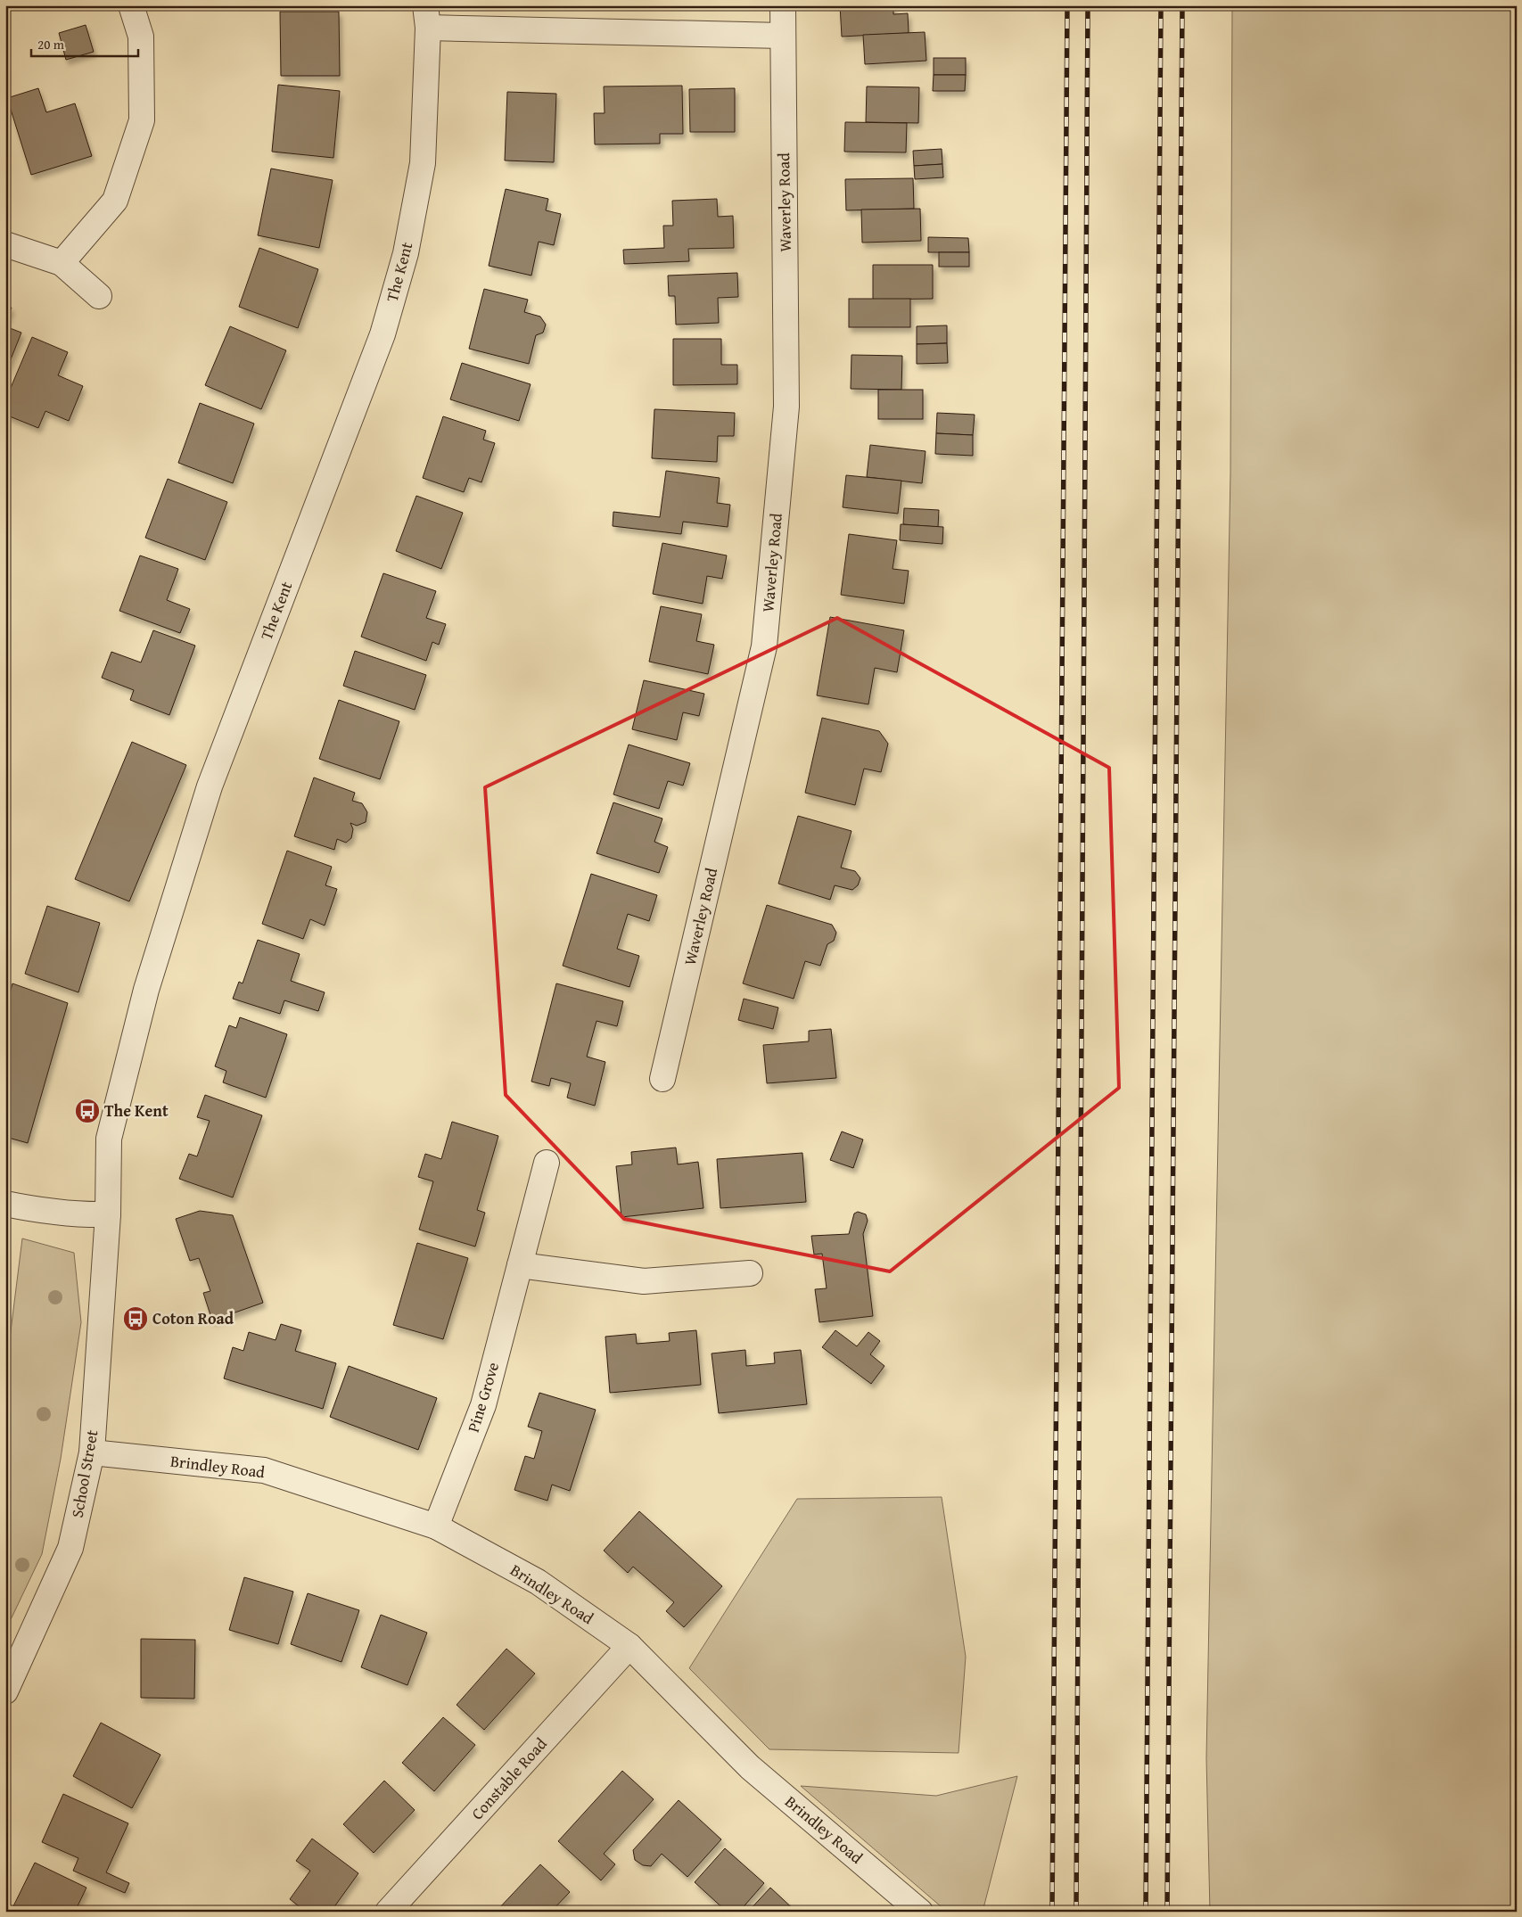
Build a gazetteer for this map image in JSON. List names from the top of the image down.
{
  "streets": {
    "street": [
      "Waverley Road",
      "The Kent",
      "Pine Grove",
      "Brindley Road",
      "School Street",
      "Constable Road"
    ]
  },
  "crossings": [
    ["The Kent", "School Street"],
    ["Pine Grove", "Brindley Road"],
    ["Brindley Road", "School Street"],
    ["Brindley Road", "Constable Road"]
  ],
  "places": {
    "bus stop": ["The Kent", "Coton Road"]
  },
  "scale_bar": "20 m"
}
